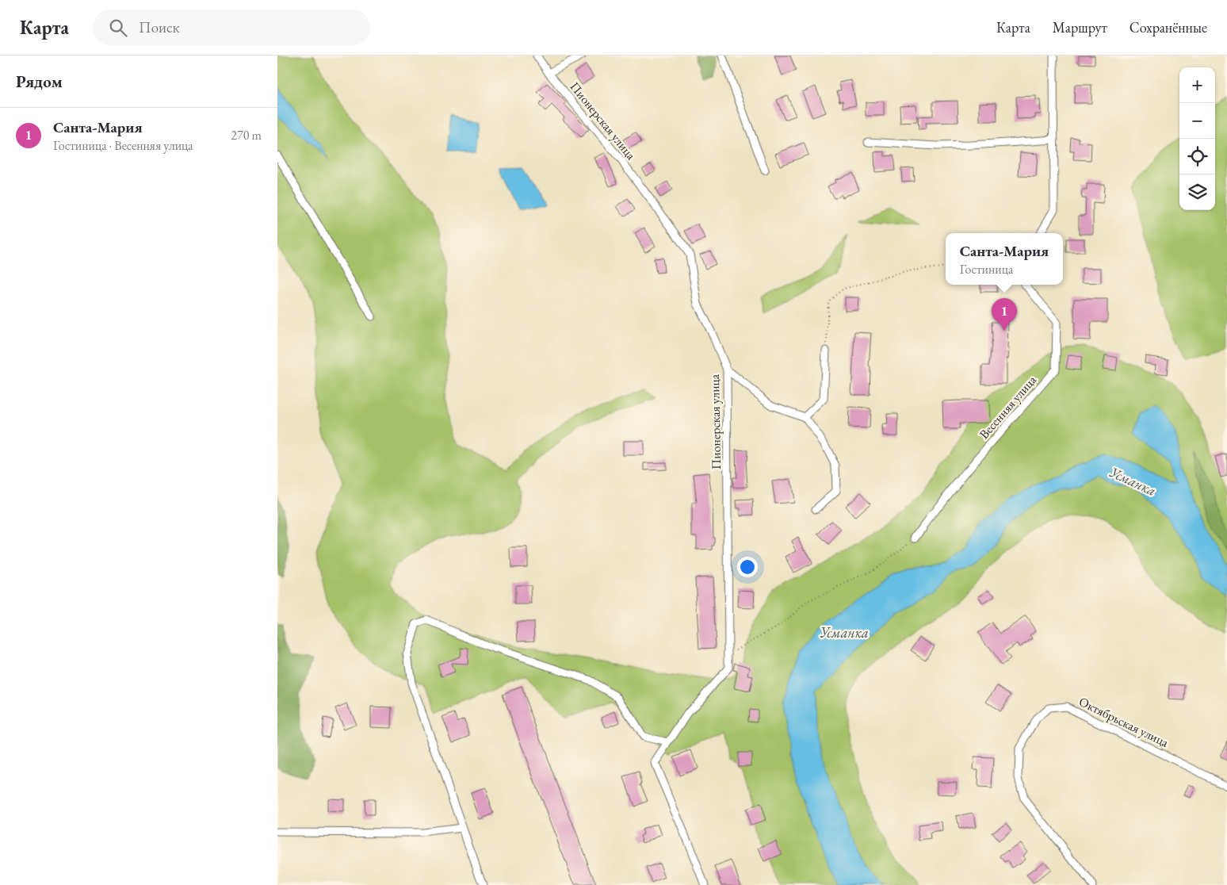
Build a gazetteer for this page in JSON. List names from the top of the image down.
{
  "streets": {
    "street": ["Пионерская улица", "Весенняя улица", "Октябрьская улица"]
  },
  "water": ["Усманка"],
  "page": {
    "header": "Карта",
    "search": "Поиск",
    "nav": ["Карта", "Маршрут", "Сохранённые"],
    "heading": "Рядом",
    "map_buttons": ["+", "−"],
    "list": [
      {
        "mark": "1",
        "name": "Санта-Мария",
        "note": "Гостиница · Весенняя улица",
        "value": "270 m"
      }
    ],
    "popup": ["Санта-Мария", "Гостиница"],
    "pins": "1"
  }
}
